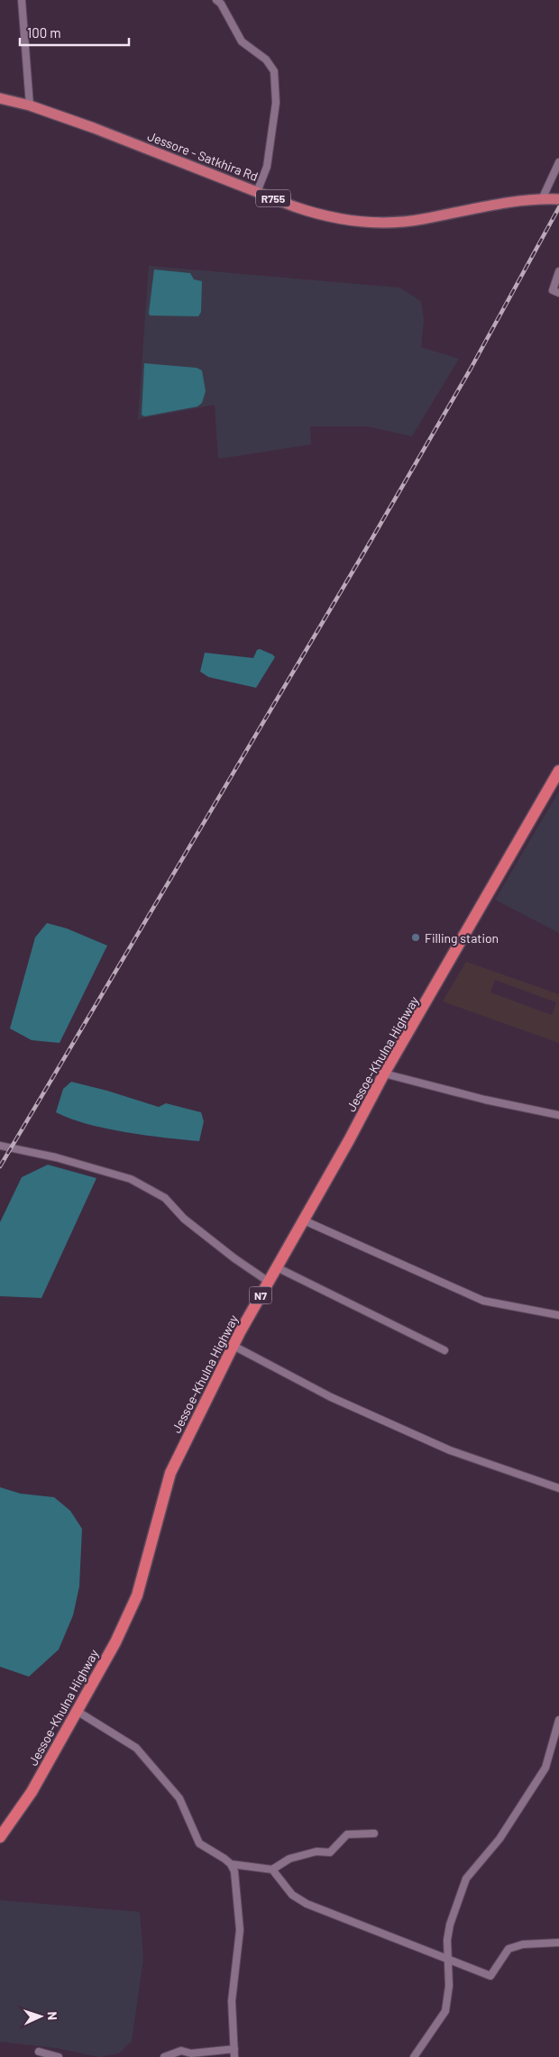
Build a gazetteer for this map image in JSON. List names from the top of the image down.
{
  "streets": {
    "highway": ["Jessoe-Khulna Highway", "N7"],
    "main road": ["Jessore - Satkhira Rd", "R755"]
  },
  "places": ["Filling station"],
  "scale_bar": "100 m",
  "north": "right"
}
